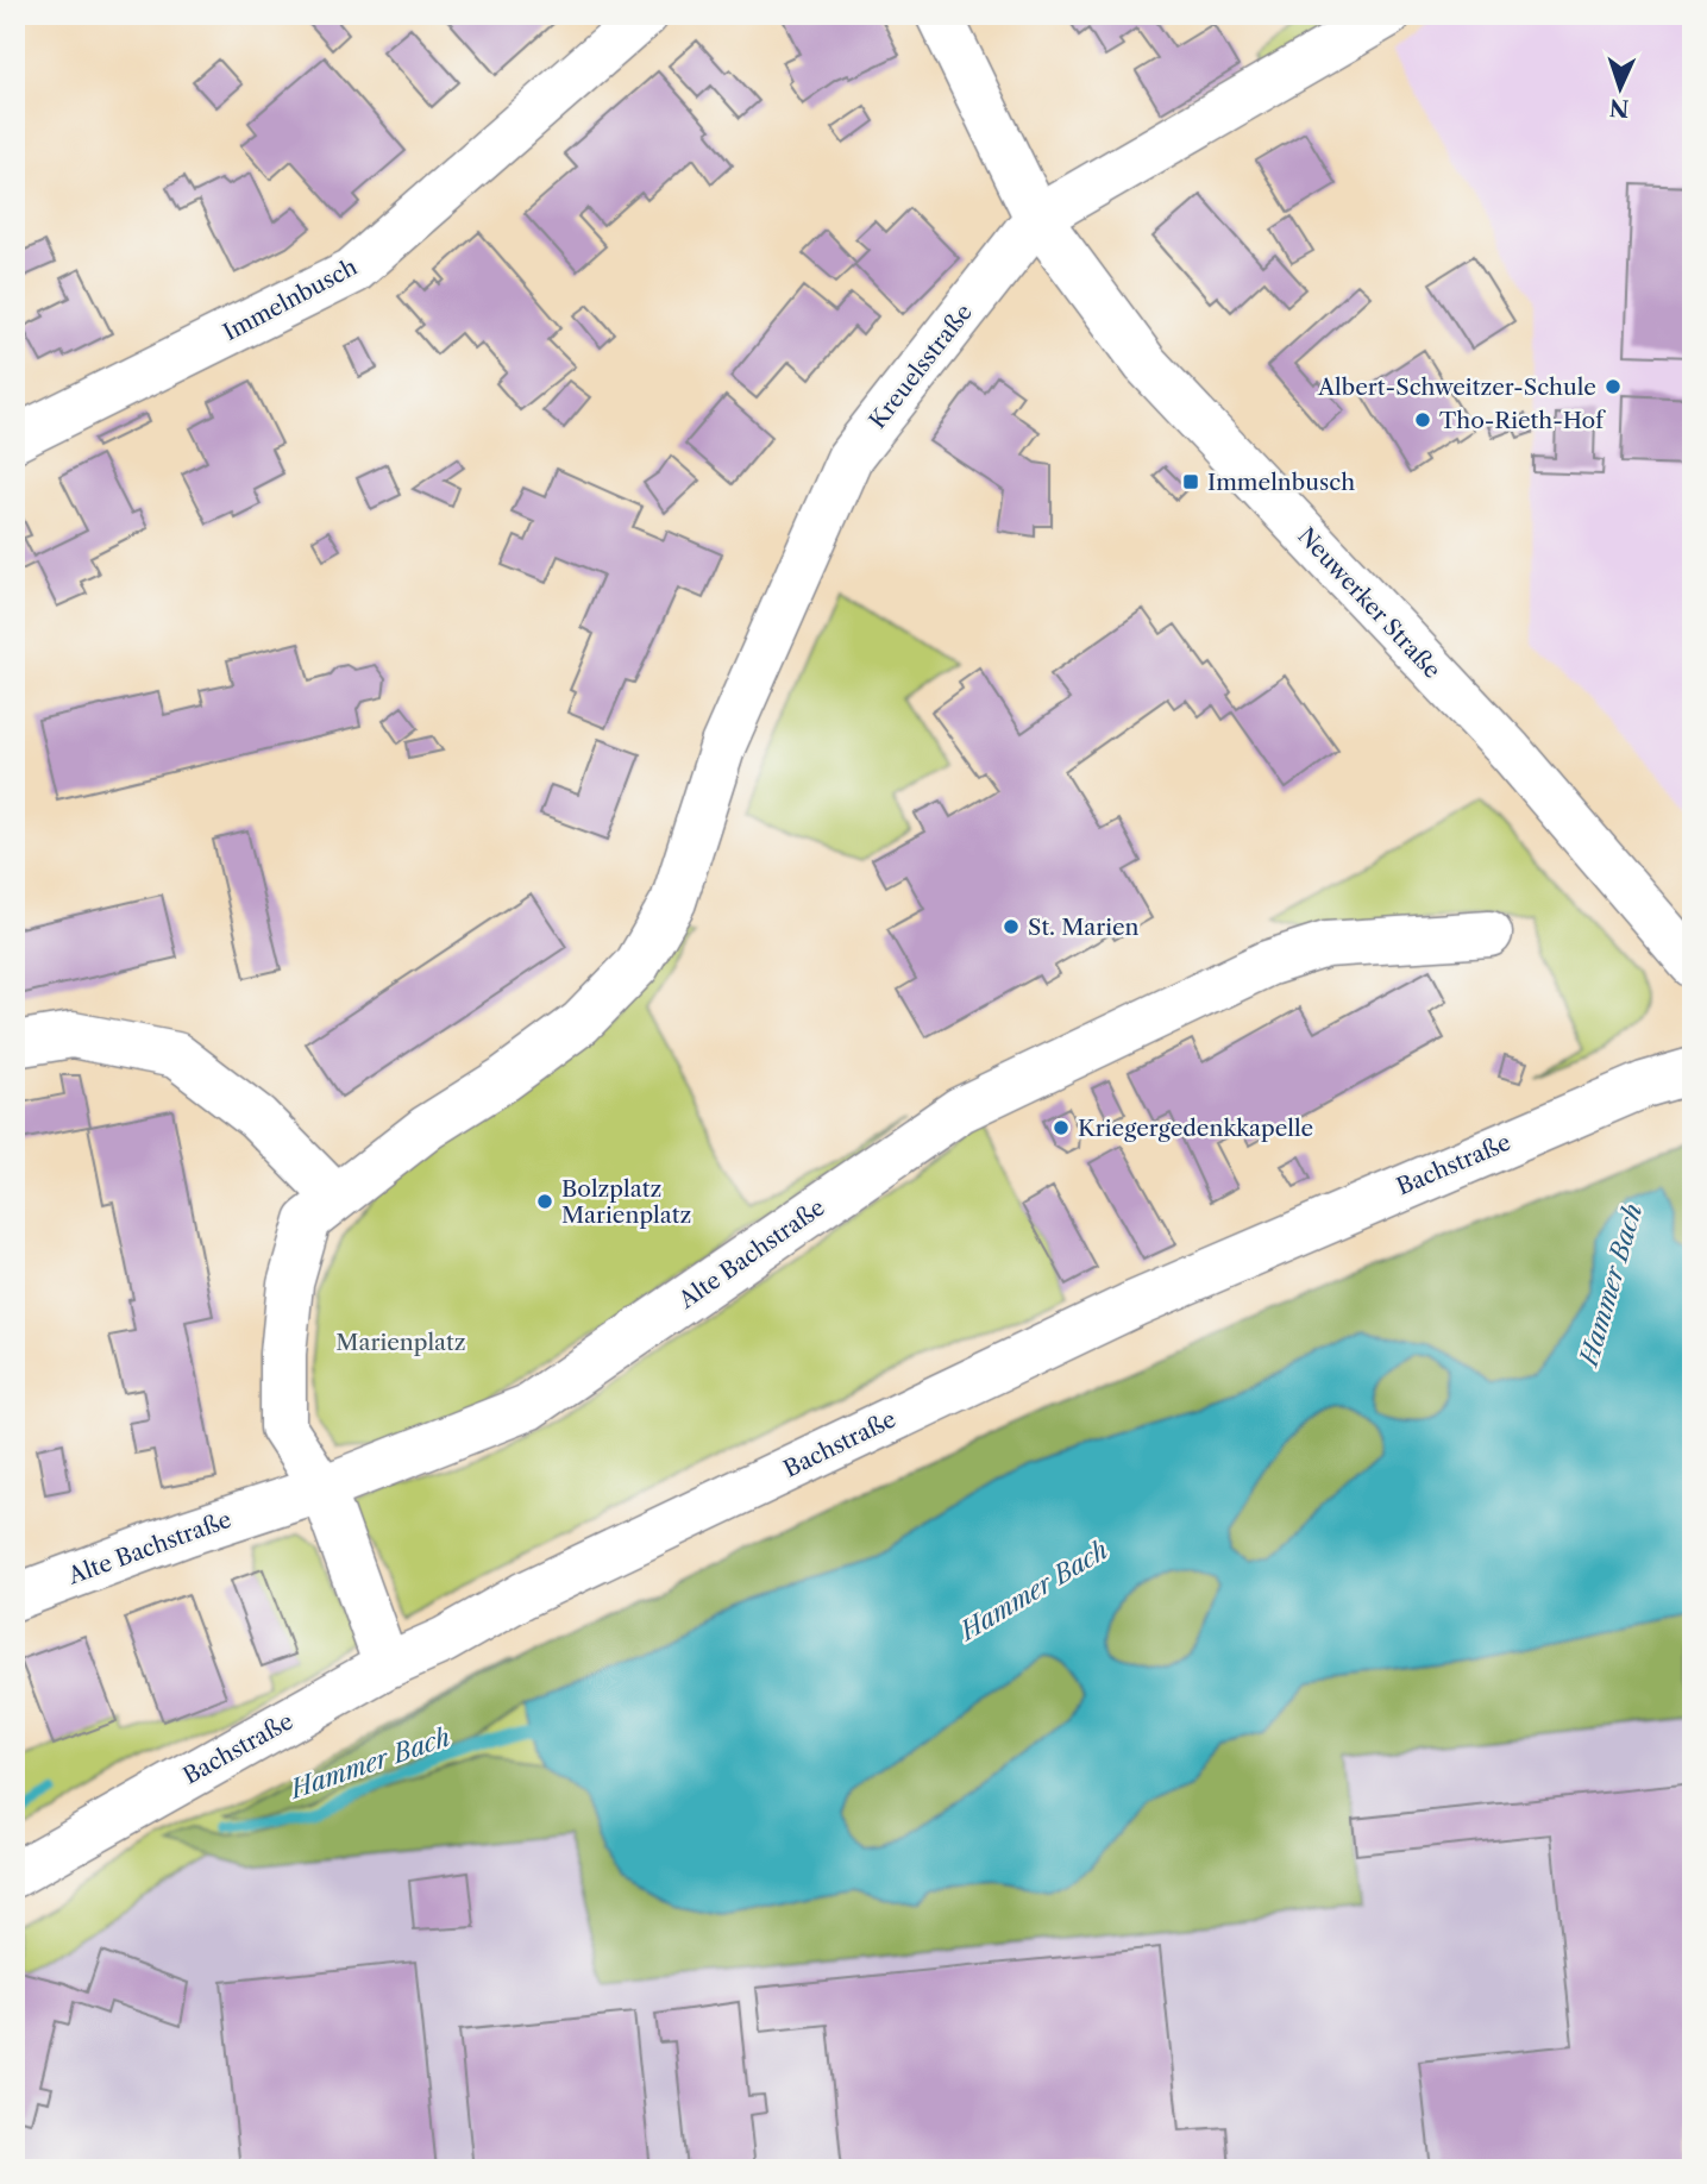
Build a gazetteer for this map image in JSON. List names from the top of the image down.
{
  "streets": {
    "street": [
      "Immelnbusch",
      "Kreuelsstraße",
      "Neuwerker Straße",
      "Bachstraße",
      "Alte Bachstraße"
    ]
  },
  "crossings": [
    ["Kreuelsstraße", "Neuwerker Straße"]
  ],
  "water": ["Hammer Bach"],
  "parks": ["Marienplatz"],
  "places": {
    "other": [
      "Albert-Schweitzer-Schule",
      "Tho-Rieth-Hof",
      "St. Marien",
      "Kriegergedenkkapelle",
      "Bolzplatz Marienplatz"
    ],
    "transit": ["Immelnbusch"]
  },
  "north": "bottom"
}
